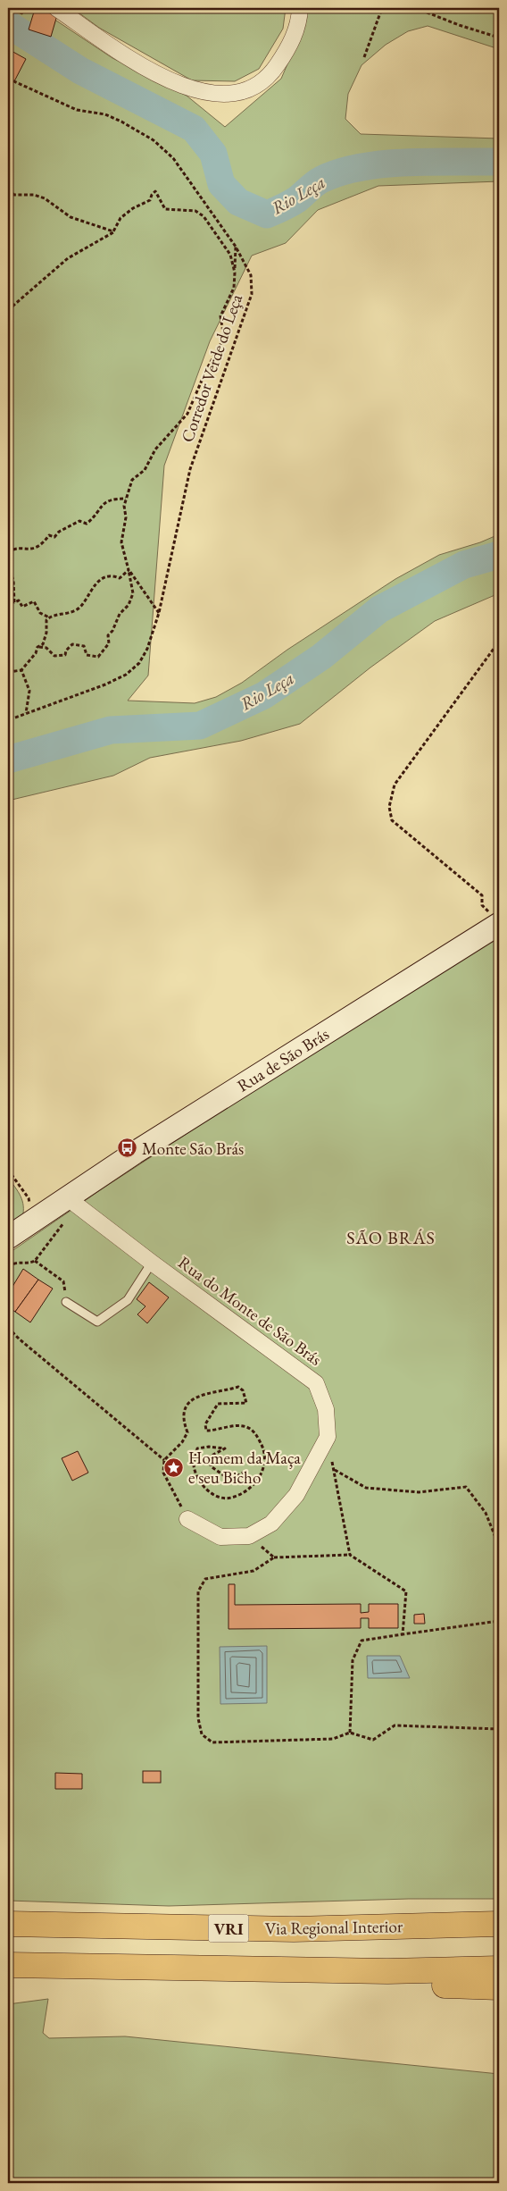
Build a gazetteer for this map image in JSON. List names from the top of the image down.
{
  "streets": {
    "highway": ["Via Regional Interior", "VRI"],
    "main road": ["Rua de São Brás"],
    "street": ["Rua do Monte de São Brás"],
    "path": ["Corredor Verde do Leça"]
  },
  "crossings": [
    ["Rua de São Brás", "Rua do Monte de São Brás"]
  ],
  "districts": ["SÃO BRÁS"],
  "water": ["Rio Leça"],
  "places": {
    "bus stop": ["Monte São Brás"],
    "place": ["Homem da Maça e seu Bicho"]
  }
}
